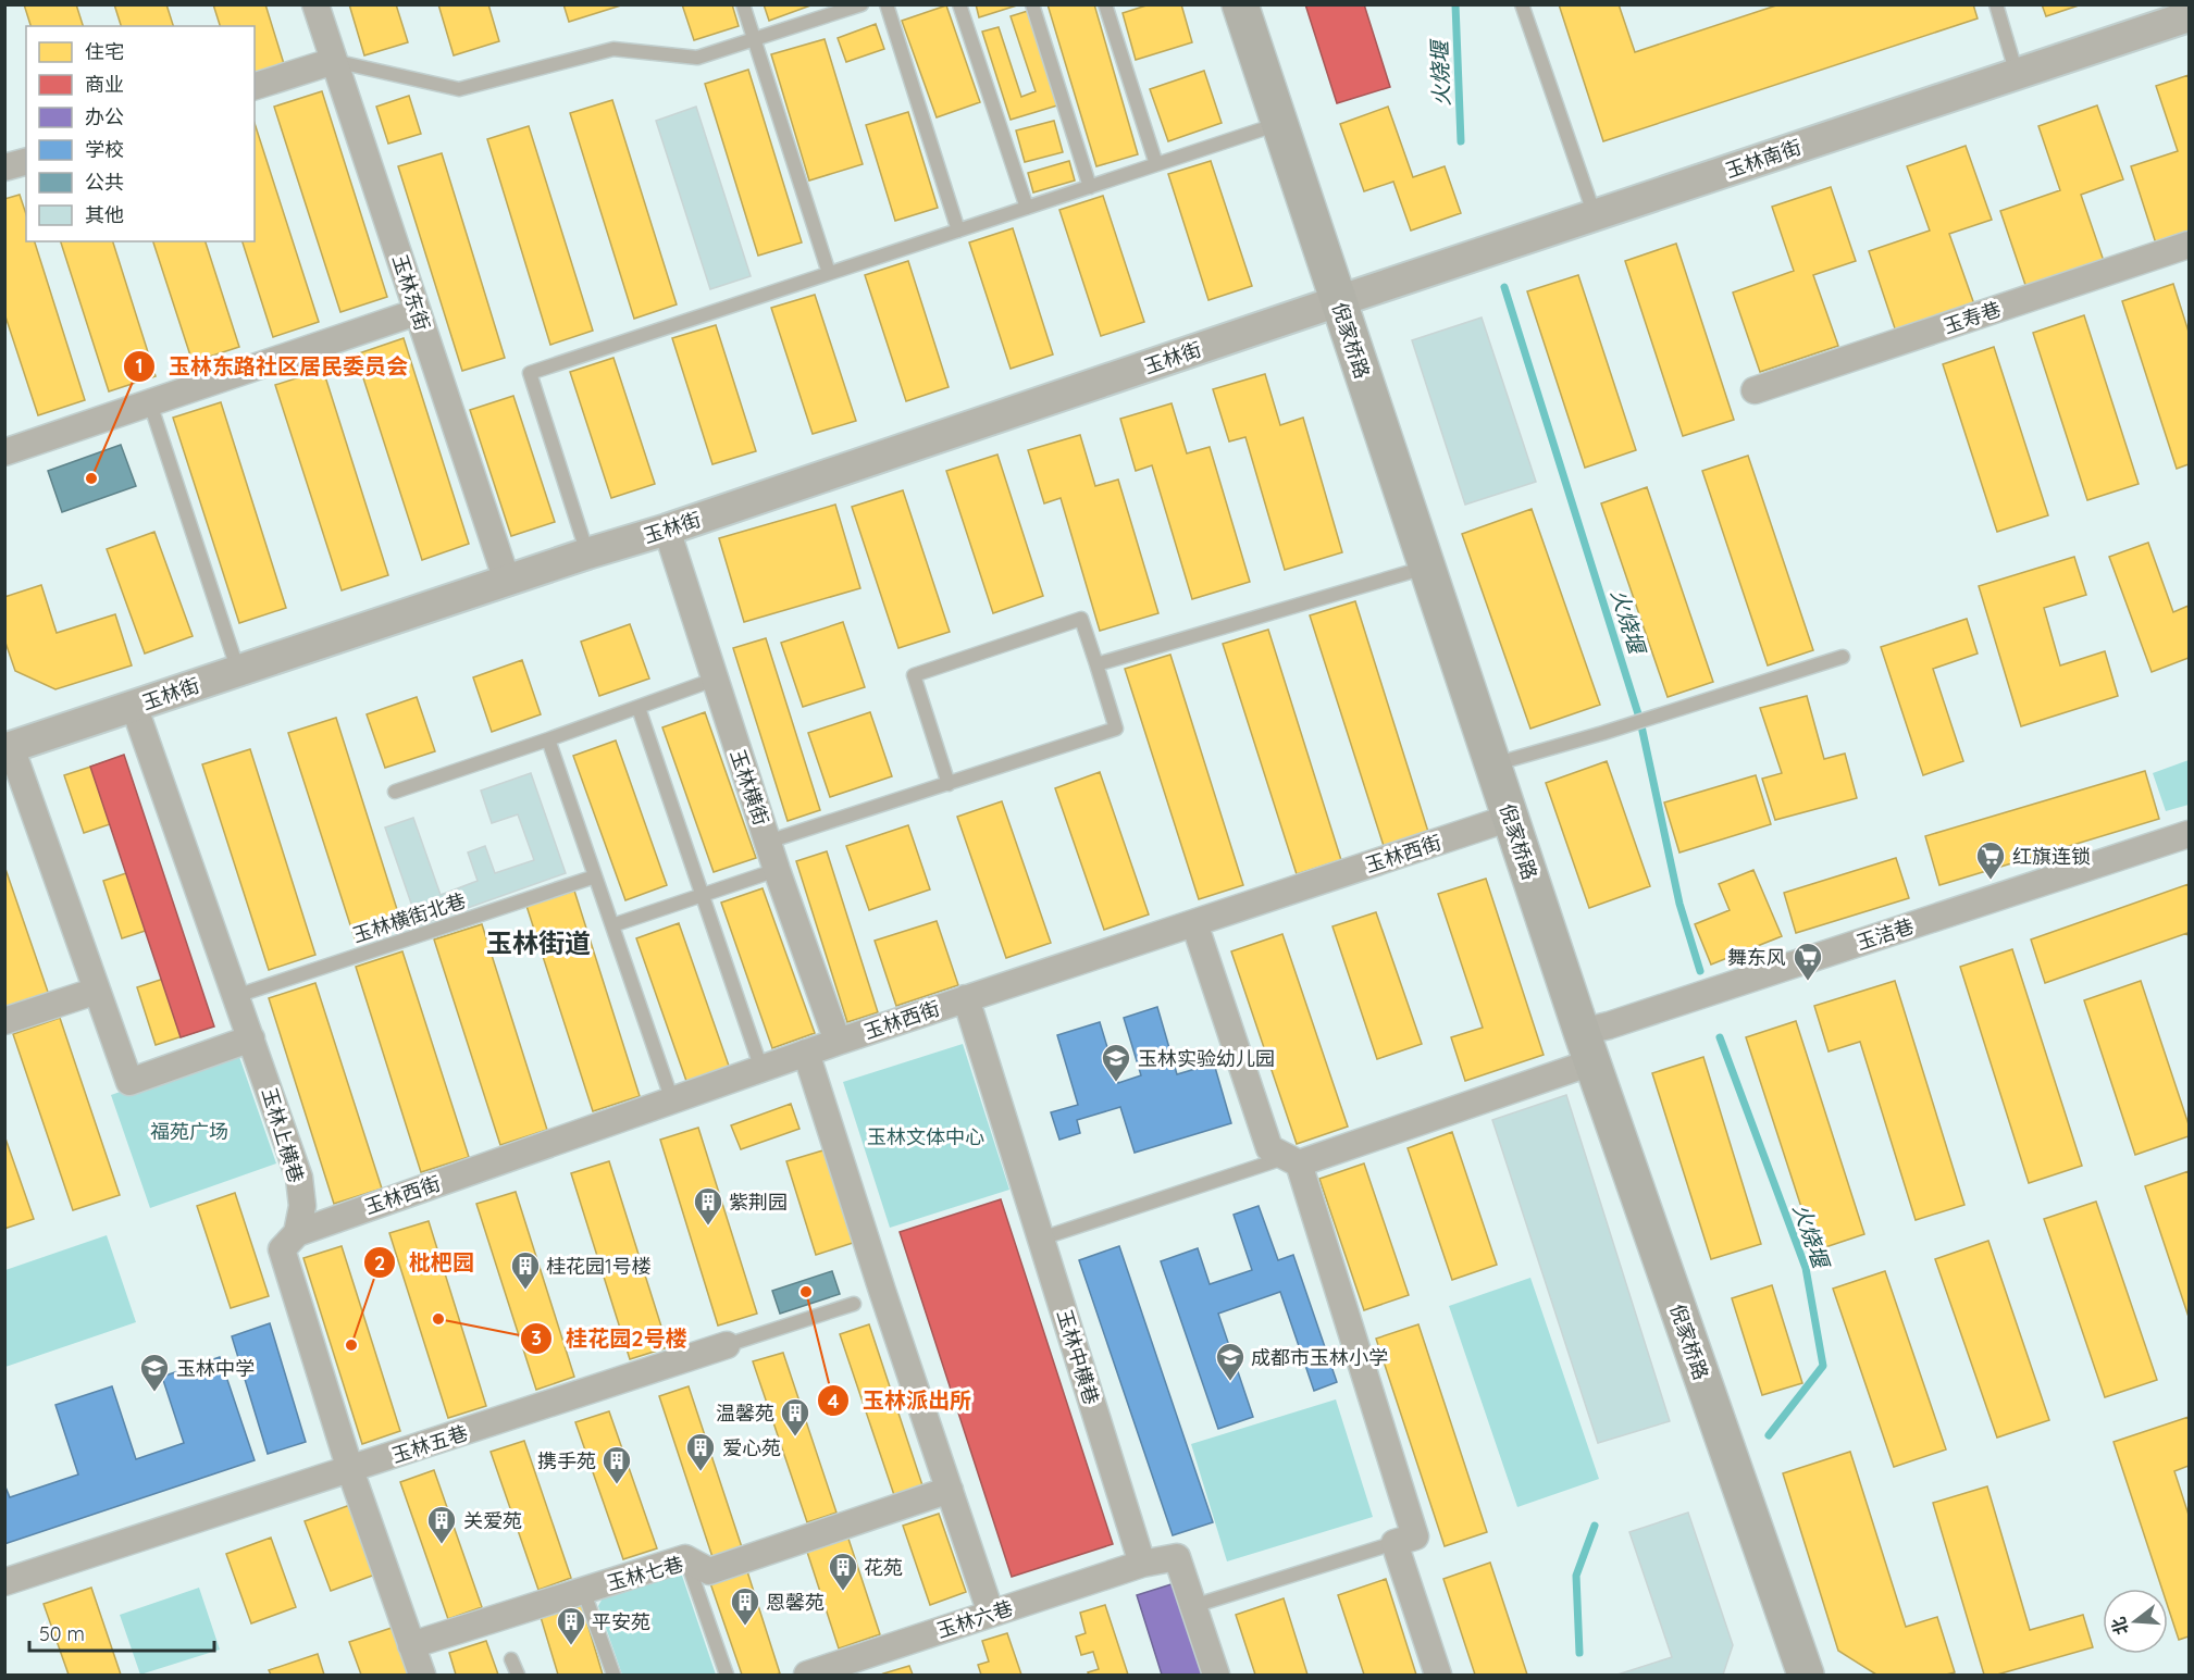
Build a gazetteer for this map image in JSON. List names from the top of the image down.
{
  "streets": {
    "main road": ["倪家桥路"],
    "street": [
      "玉林南街",
      "玉林东街",
      "玉寿巷",
      "玉林街",
      "玉林横街",
      "玉林西街",
      "玉洁巷",
      "玉林上横巷",
      "玉林中横巷",
      "玉林五巷",
      "玉林七巷",
      "玉林六巷"
    ],
    "lane": ["玉林横街北巷"]
  },
  "crossings": [
    ["玉林南街", "倪家桥路"],
    ["玉林南街", "玉林街"],
    ["玉林东街", "玉林街"],
    ["倪家桥路", "玉林街"],
    ["倪家桥路", "玉林西街"],
    ["倪家桥路", "玉洁巷"],
    ["玉林街", "玉林横街"],
    ["玉林街", "玉林上横巷"],
    ["玉林横街", "玉林西街"],
    ["玉林西街", "玉林上横巷"],
    ["玉林西街", "玉林中横巷"],
    ["玉林横街北巷", "玉林上横巷"],
    ["玉林上横巷", "玉林五巷"],
    ["玉林上横巷", "玉林七巷"],
    ["玉林中横巷", "玉林六巷"]
  ],
  "districts": ["玉林街道"],
  "water": ["火烧堰"],
  "parks": ["福苑广场", "玉林文体中心"],
  "places": {
    "other": [
      "玉林东路社区居民委员会",
      "玉林派出所",
      "桂花园2号楼",
      "枇杷园"
    ],
    "supermarket": ["红旗连锁", "舞东风"],
    "school or university": ["玉林实验幼儿园", "成都市玉林小学", "玉林中学"],
    "building": [
      "紫荆园",
      "桂花园1号楼",
      "温馨苑",
      "爱心苑",
      "携手苑",
      "关爱苑",
      "花苑",
      "恩馨苑",
      "平安苑"
    ]
  },
  "legend": [
    "住宅",
    "商业",
    "办公",
    "学校",
    "公共",
    "其他"
  ],
  "scale_bar": "50 m",
  "north": "left"
}
